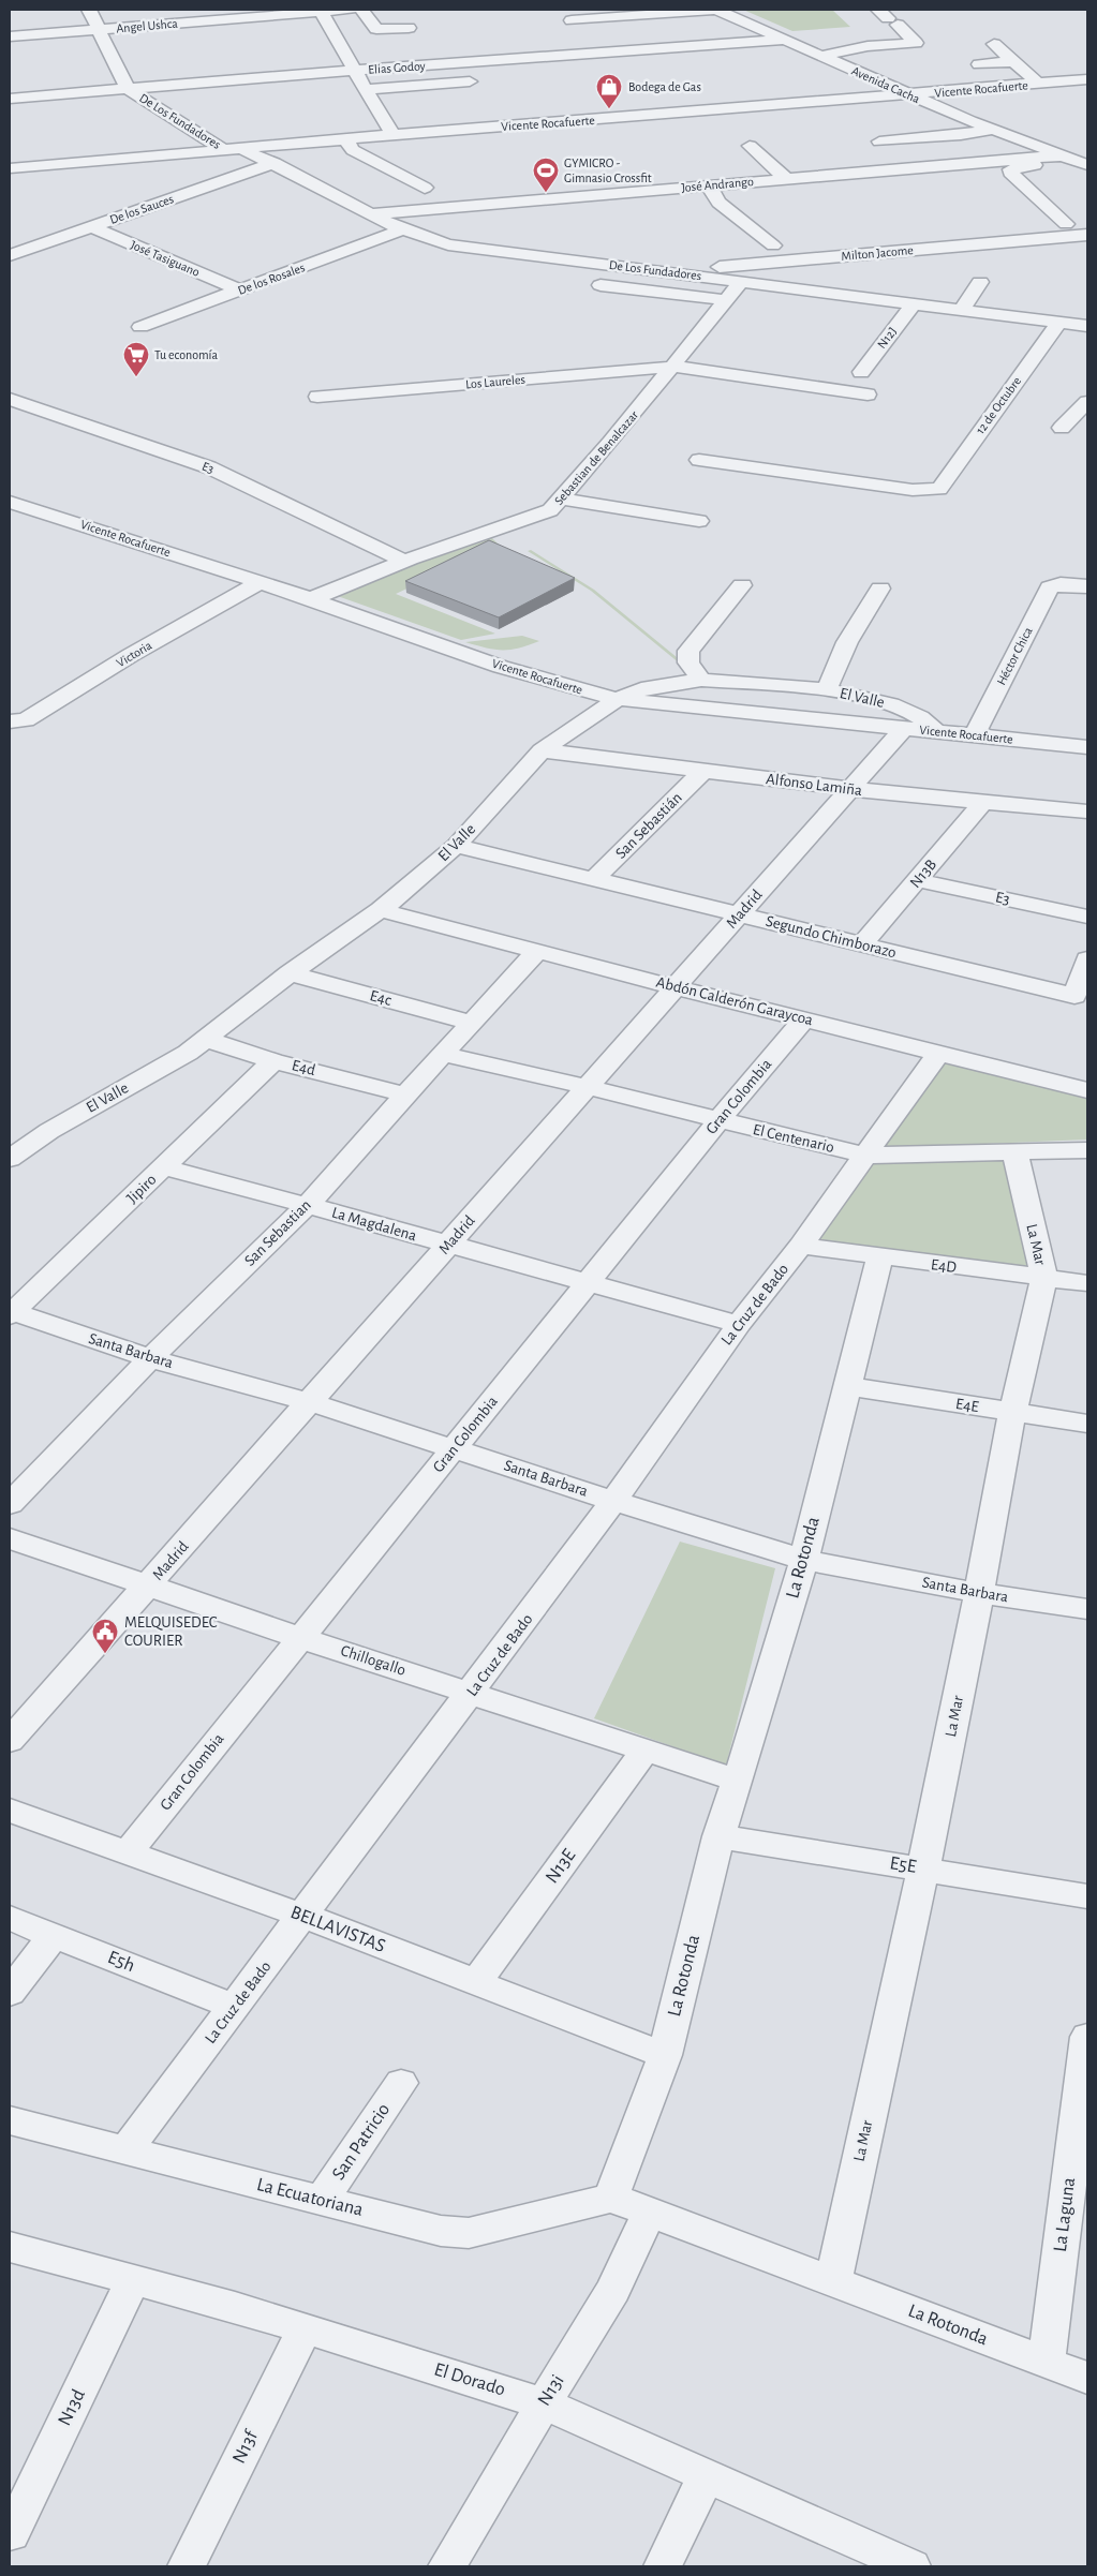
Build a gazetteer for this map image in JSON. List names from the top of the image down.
{
  "streets": {
    "street": [
      "Angel Ushca",
      "Elias Godoy",
      "Avenida Cacha",
      "Vicente Rocafuerte",
      "De Los Fundadores",
      "José Andrango",
      "De los Sauces",
      "Milton Jacome",
      "José Tasiguano",
      "De los Rosales",
      "N12J",
      "Los Laureles",
      "12 de Octubre",
      "Sebastian de Benalcazar",
      "E3",
      "Victoria",
      "Héctor Chica",
      "El Valle",
      "Alfonso Lamiña",
      "San Sebastián",
      "N13B",
      "Madrid",
      "Segundo Chimborazo",
      "E4c",
      "Abdón Calderón Garaycoa",
      "E4d",
      "Gran Colombia",
      "El Centenario",
      "Jipiro",
      "La Magdalena",
      "San Sebastian",
      "La Mar",
      "E4D",
      "La Cruz de Bado",
      "Santa Barbara",
      "E4E",
      "La Rotonda",
      "Chillogallo",
      "E5E",
      "N13E",
      "BELLAVISTAS",
      "E5h",
      "San Patricio",
      "La Ecuatoriana",
      "La Laguna",
      "El Dorado",
      "N13i",
      "N13d",
      "N13f"
    ]
  },
  "crossings": [
    ["Angel Ushca", "De Los Fundadores"],
    ["Elias Godoy", "Avenida Cacha"],
    ["Elias Godoy", "De Los Fundadores"],
    ["Avenida Cacha", "Vicente Rocafuerte"],
    ["Avenida Cacha", "José Andrango"],
    ["Vicente Rocafuerte", "De Los Fundadores"],
    ["Vicente Rocafuerte", "Sebastian de Benalcazar"],
    ["Vicente Rocafuerte", "Victoria"],
    ["Vicente Rocafuerte", "Héctor Chica"],
    ["Vicente Rocafuerte", "El Valle"],
    ["Vicente Rocafuerte", "Madrid"],
    ["De Los Fundadores", "José Andrango"],
    ["De Los Fundadores", "De los Sauces"],
    ["De Los Fundadores", "Milton Jacome"],
    ["De Los Fundadores", "De los Rosales"],
    ["De Los Fundadores", "N12J"],
    ["De Los Fundadores", "12 de Octubre"],
    ["De Los Fundadores", "Sebastian de Benalcazar"],
    ["De los Sauces", "José Tasiguano"],
    ["Milton Jacome", "Sebastian de Benalcazar"],
    ["José Tasiguano", "De los Rosales"],
    ["Los Laureles", "Sebastian de Benalcazar"],
    ["E3", "N13B"],
    ["El Valle", "Alfonso Lamiña"],
    ["El Valle", "Segundo Chimborazo"],
    ["El Valle", "E4c"],
    ["El Valle", "Abdón Calderón Garaycoa"],
    ["El Valle", "E4d"],
    ["Alfonso Lamiña", "San Sebastián"],
    ["Alfonso Lamiña", "N13B"],
    ["Alfonso Lamiña", "Madrid"],
    ["San Sebastián", "Segundo Chimborazo"],
    ["N13B", "Segundo Chimborazo"],
    ["Madrid", "Segundo Chimborazo"],
    ["Madrid", "Abdón Calderón Garaycoa"],
    ["Madrid", "El Centenario"],
    ["Madrid", "La Magdalena"],
    ["Madrid", "Santa Barbara"],
    ["Madrid", "Chillogallo"],
    ["E4c", "San Sebastian"],
    ["Abdón Calderón Garaycoa", "Gran Colombia"],
    ["Abdón Calderón Garaycoa", "San Sebastian"],
    ["Abdón Calderón Garaycoa", "La Cruz de Bado"],
    ["E4d", "Jipiro"],
    ["E4d", "San Sebastian"],
    ["Gran Colombia", "El Centenario"],
    ["Gran Colombia", "La Magdalena"],
    ["Gran Colombia", "Santa Barbara"],
    ["Gran Colombia", "Chillogallo"],
    ["Gran Colombia", "BELLAVISTAS"],
    ["El Centenario", "San Sebastian"],
    ["El Centenario", "La Mar"],
    ["El Centenario", "La Cruz de Bado"],
    ["Jipiro", "La Magdalena"],
    ["Jipiro", "Santa Barbara"],
    ["La Magdalena", "San Sebastian"],
    ["La Magdalena", "La Cruz de Bado"],
    ["San Sebastian", "Santa Barbara"],
    ["La Mar", "E4D"],
    ["La Mar", "Santa Barbara"],
    ["La Mar", "E4E"],
    ["La Mar", "La Rotonda"],
    ["La Mar", "E5E"],
    ["E4D", "La Cruz de Bado"],
    ["E4D", "La Rotonda"],
    ["La Cruz de Bado", "Santa Barbara"],
    ["La Cruz de Bado", "Chillogallo"],
    ["La Cruz de Bado", "BELLAVISTAS"],
    ["La Cruz de Bado", "E5h"],
    ["La Cruz de Bado", "La Ecuatoriana"],
    ["Santa Barbara", "La Rotonda"],
    ["E4E", "La Rotonda"],
    ["La Rotonda", "Chillogallo"],
    ["La Rotonda", "E5E"],
    ["La Rotonda", "BELLAVISTAS"],
    ["La Rotonda", "La Ecuatoriana"],
    ["La Rotonda", "La Laguna"],
    ["La Rotonda", "N13i"],
    ["Chillogallo", "N13E"],
    ["N13E", "BELLAVISTAS"],
    ["San Patricio", "La Ecuatoriana"],
    ["El Dorado", "N13i"],
    ["El Dorado", "N13d"],
    ["El Dorado", "N13f"]
  ],
  "places": {
    "shop": ["Bodega de Gas"],
    "sports": ["GYMICRO - Gimnasio Crossfit"],
    "supermarket": ["Tu economía"],
    "public building": ["MELQUISEDEC COURIER"]
  }
}
